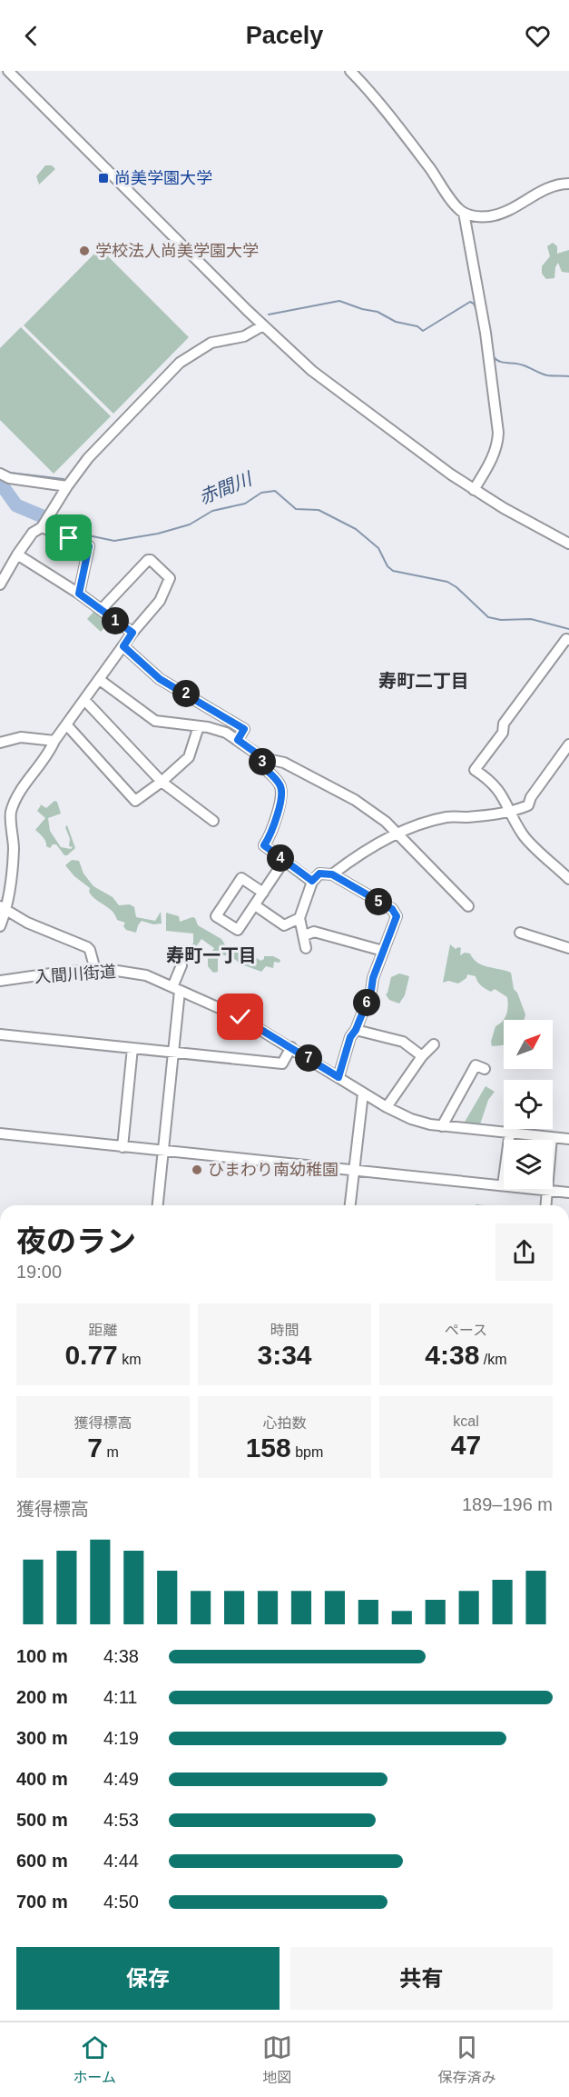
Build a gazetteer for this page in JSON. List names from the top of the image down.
{
  "streets": {
    "street": ["入間川街道"]
  },
  "districts": ["寿町二丁目", "寿町一丁目"],
  "water": ["赤間川"],
  "places": {
    "transit": ["尚美学園大学"],
    "other": ["学校法人尚美学園大学", "ひまわり南幼稚園"]
  },
  "north": "top right",
  "page": {
    "header": "Pacely",
    "pins": [
      "1",
      "2",
      "3",
      "4",
      "5",
      "6",
      "7"
    ],
    "heading": ["夜のラン", "19:00"],
    "stats": [
      ["距離", "0.77 km"],
      ["時間", "3:34"],
      ["ペース", "4:38 /km"],
      ["獲得標高", "7 m"],
      ["心拍数", "158 bpm"],
      ["kcal", "47"]
    ],
    "chart": ["獲得標高", "189–196 m"],
    "list": [
      {
        "name": "100 m",
        "note": "4:38"
      },
      {
        "name": "200 m",
        "note": "4:11"
      },
      {
        "name": "300 m",
        "note": "4:19"
      },
      {
        "name": "400 m",
        "note": "4:49"
      },
      {
        "name": "500 m",
        "note": "4:53"
      },
      {
        "name": "600 m",
        "note": "4:44"
      },
      {
        "name": "700 m",
        "note": "4:50"
      }
    ],
    "buttons": ["保存", "共有"],
    "tabs": ["ホーム", "地図", "保存済み"]
  }
}
